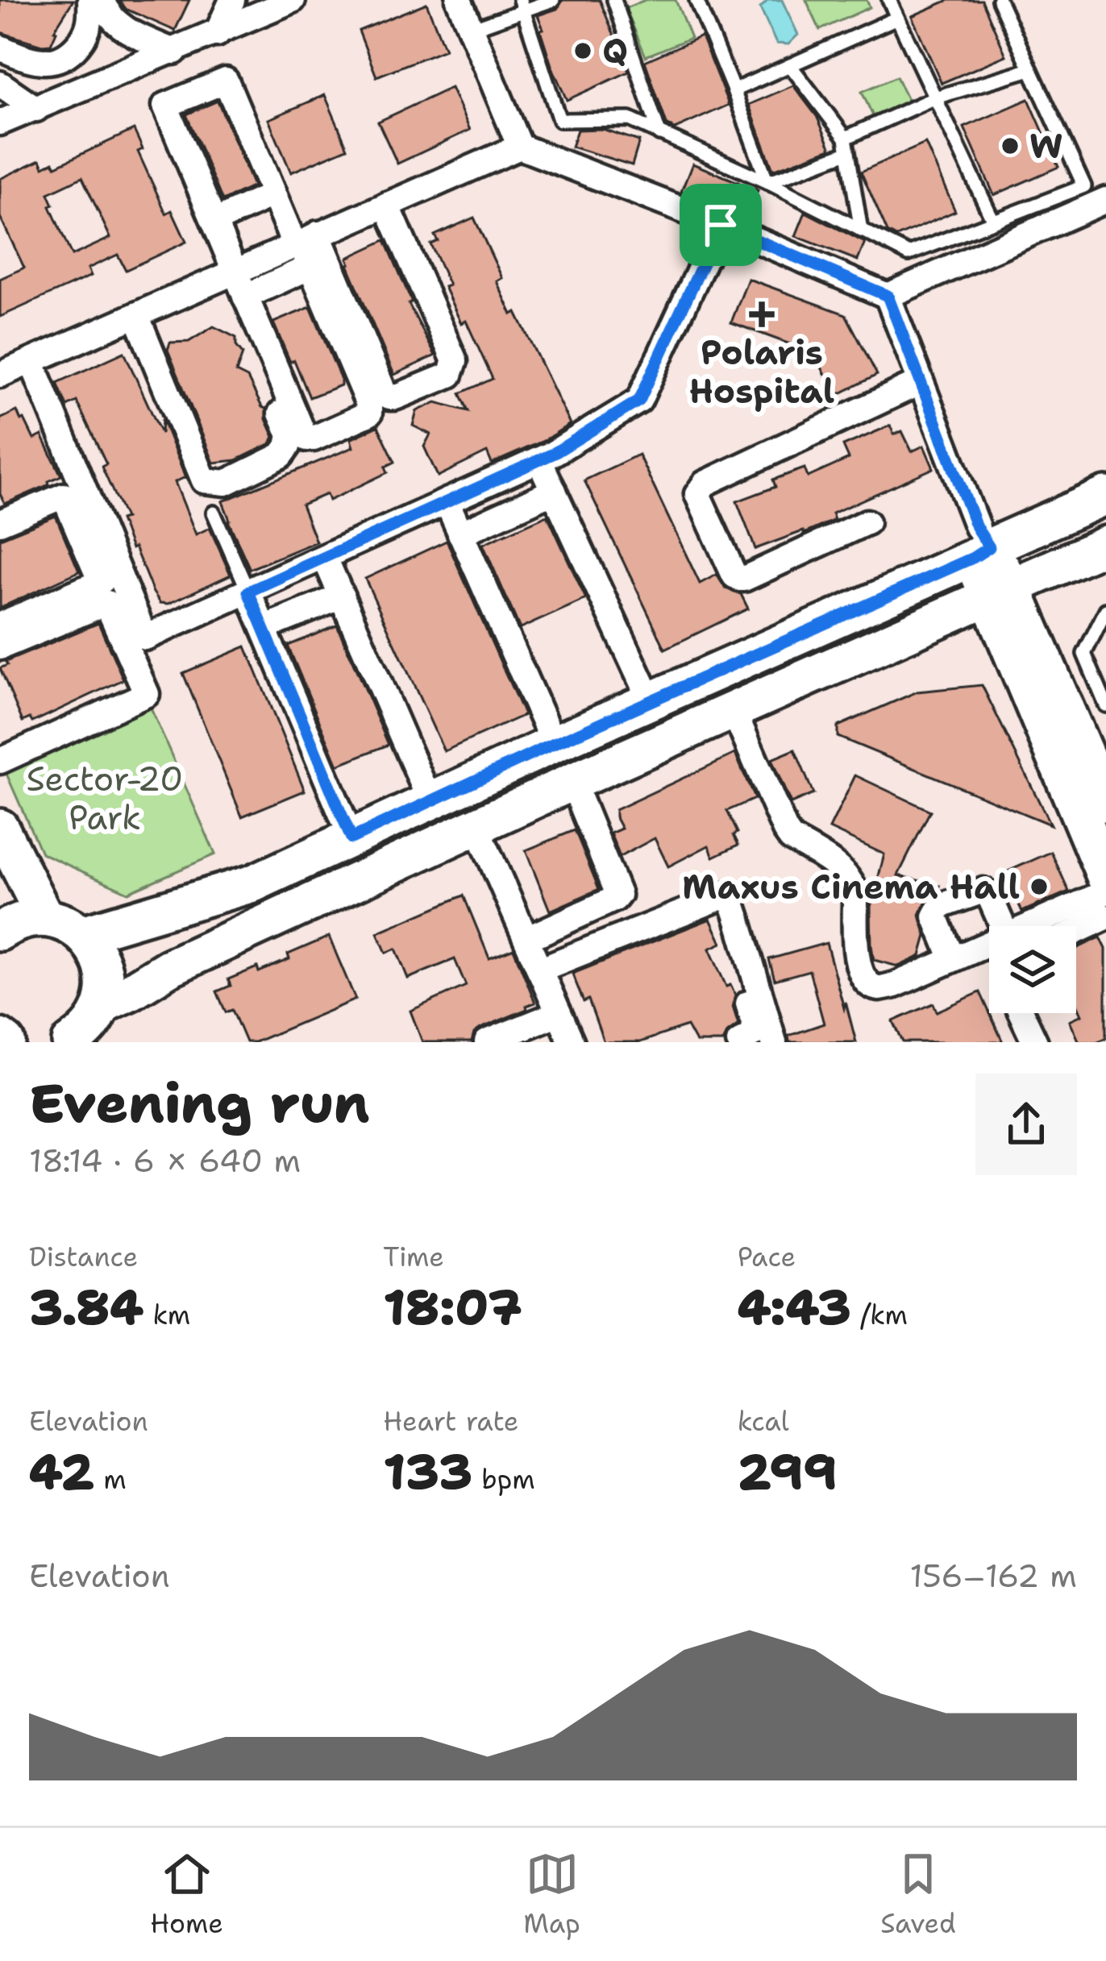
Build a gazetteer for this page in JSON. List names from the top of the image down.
{
  "parks": ["Sector-20 Park"],
  "places": {
    "other": ["Q", "W", "Maxus Cinema Hall"],
    "health": ["Polaris Hospital"]
  },
  "page": {
    "heading": ["Evening run", "18:14 · 6 × 640 m"],
    "stats": [
      ["Distance", "3.84 km"],
      ["Time", "18:07"],
      ["Pace", "4:43 /km"],
      ["Elevation", "42 m"],
      ["Heart rate", "133 bpm"],
      ["kcal", "299"]
    ],
    "chart": ["Elevation", "156–162 m"],
    "tabs": ["Home", "Map", "Saved"]
  }
}
